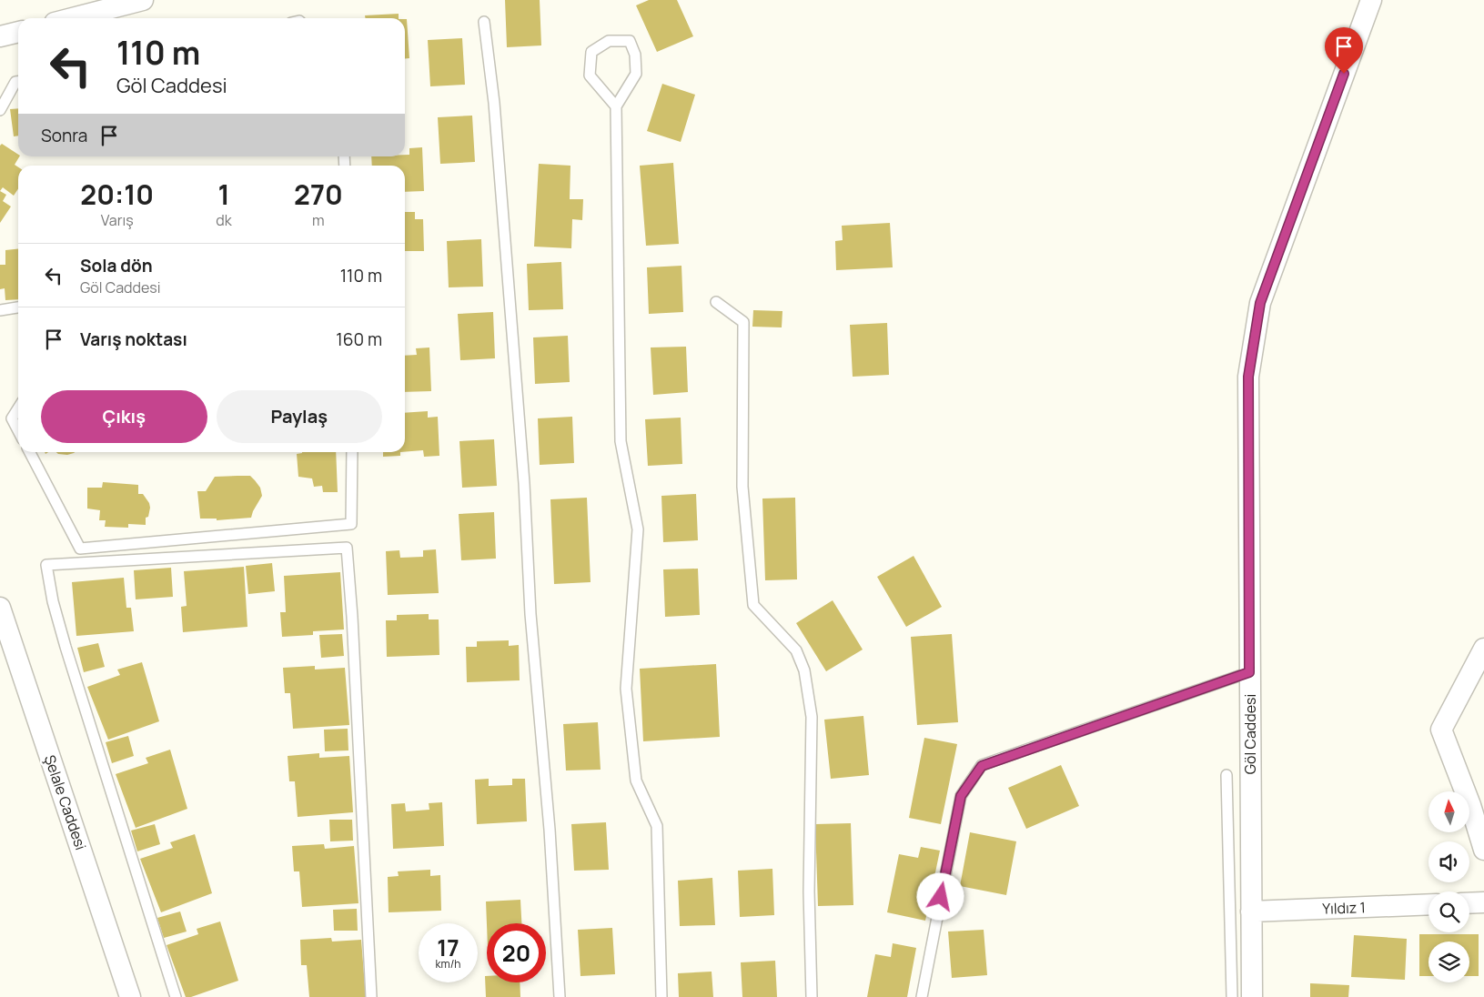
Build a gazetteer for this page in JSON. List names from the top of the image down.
{
  "streets": {
    "street": ["Göl Caddesi", "Şelale Caddesi", "Yıldız 1"]
  },
  "crossings": [
    ["Göl Caddesi", "Yıldız 1"]
  ],
  "north": "top",
  "page": {
    "turn": ["110 m", "Göl Caddesi"],
    "then": "Sonra",
    "eta": [
      "20:10",
      "Varış",
      "1",
      "dk",
      "270",
      "m"
    ],
    "list": [
      {
        "name": "Sola dön",
        "note": "Göl Caddesi",
        "value": "110 m"
      },
      {
        "name": "Varış noktası",
        "value": "160 m"
      }
    ],
    "buttons": ["Çıkış", "Paylaş"],
    "speed": "17 km/h",
    "limit": "20"
  }
}
